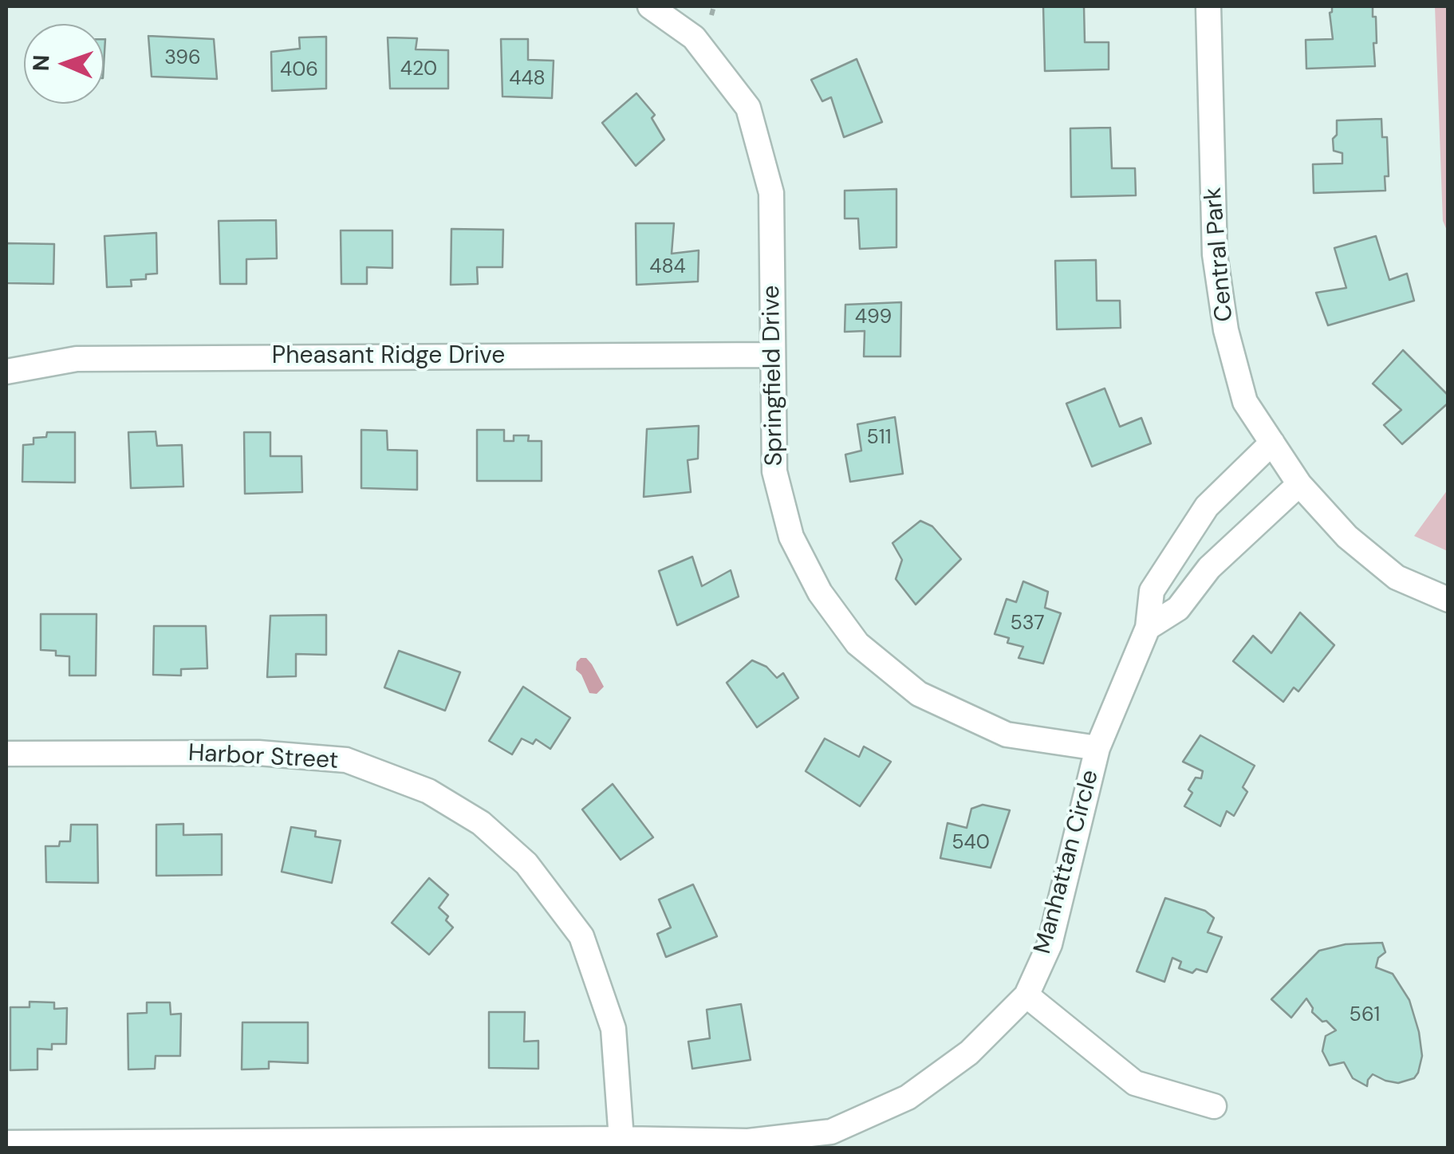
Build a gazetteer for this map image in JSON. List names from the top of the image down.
{
  "streets": {
    "street": [
      "Central Park",
      "Pheasant Ridge Drive",
      "Springfield Drive",
      "Harbor Street",
      "Manhattan Circle"
    ]
  },
  "crossings": [
    ["Central Park", "Manhattan Circle"],
    ["Pheasant Ridge Drive", "Springfield Drive"],
    ["Springfield Drive", "Manhattan Circle"],
    ["Harbor Street", "Manhattan Circle"]
  ],
  "house_numbers": [
    "396",
    "420",
    "406",
    "448",
    "484",
    "499",
    "511",
    "537",
    "540",
    "561"
  ],
  "north": "left"
}
